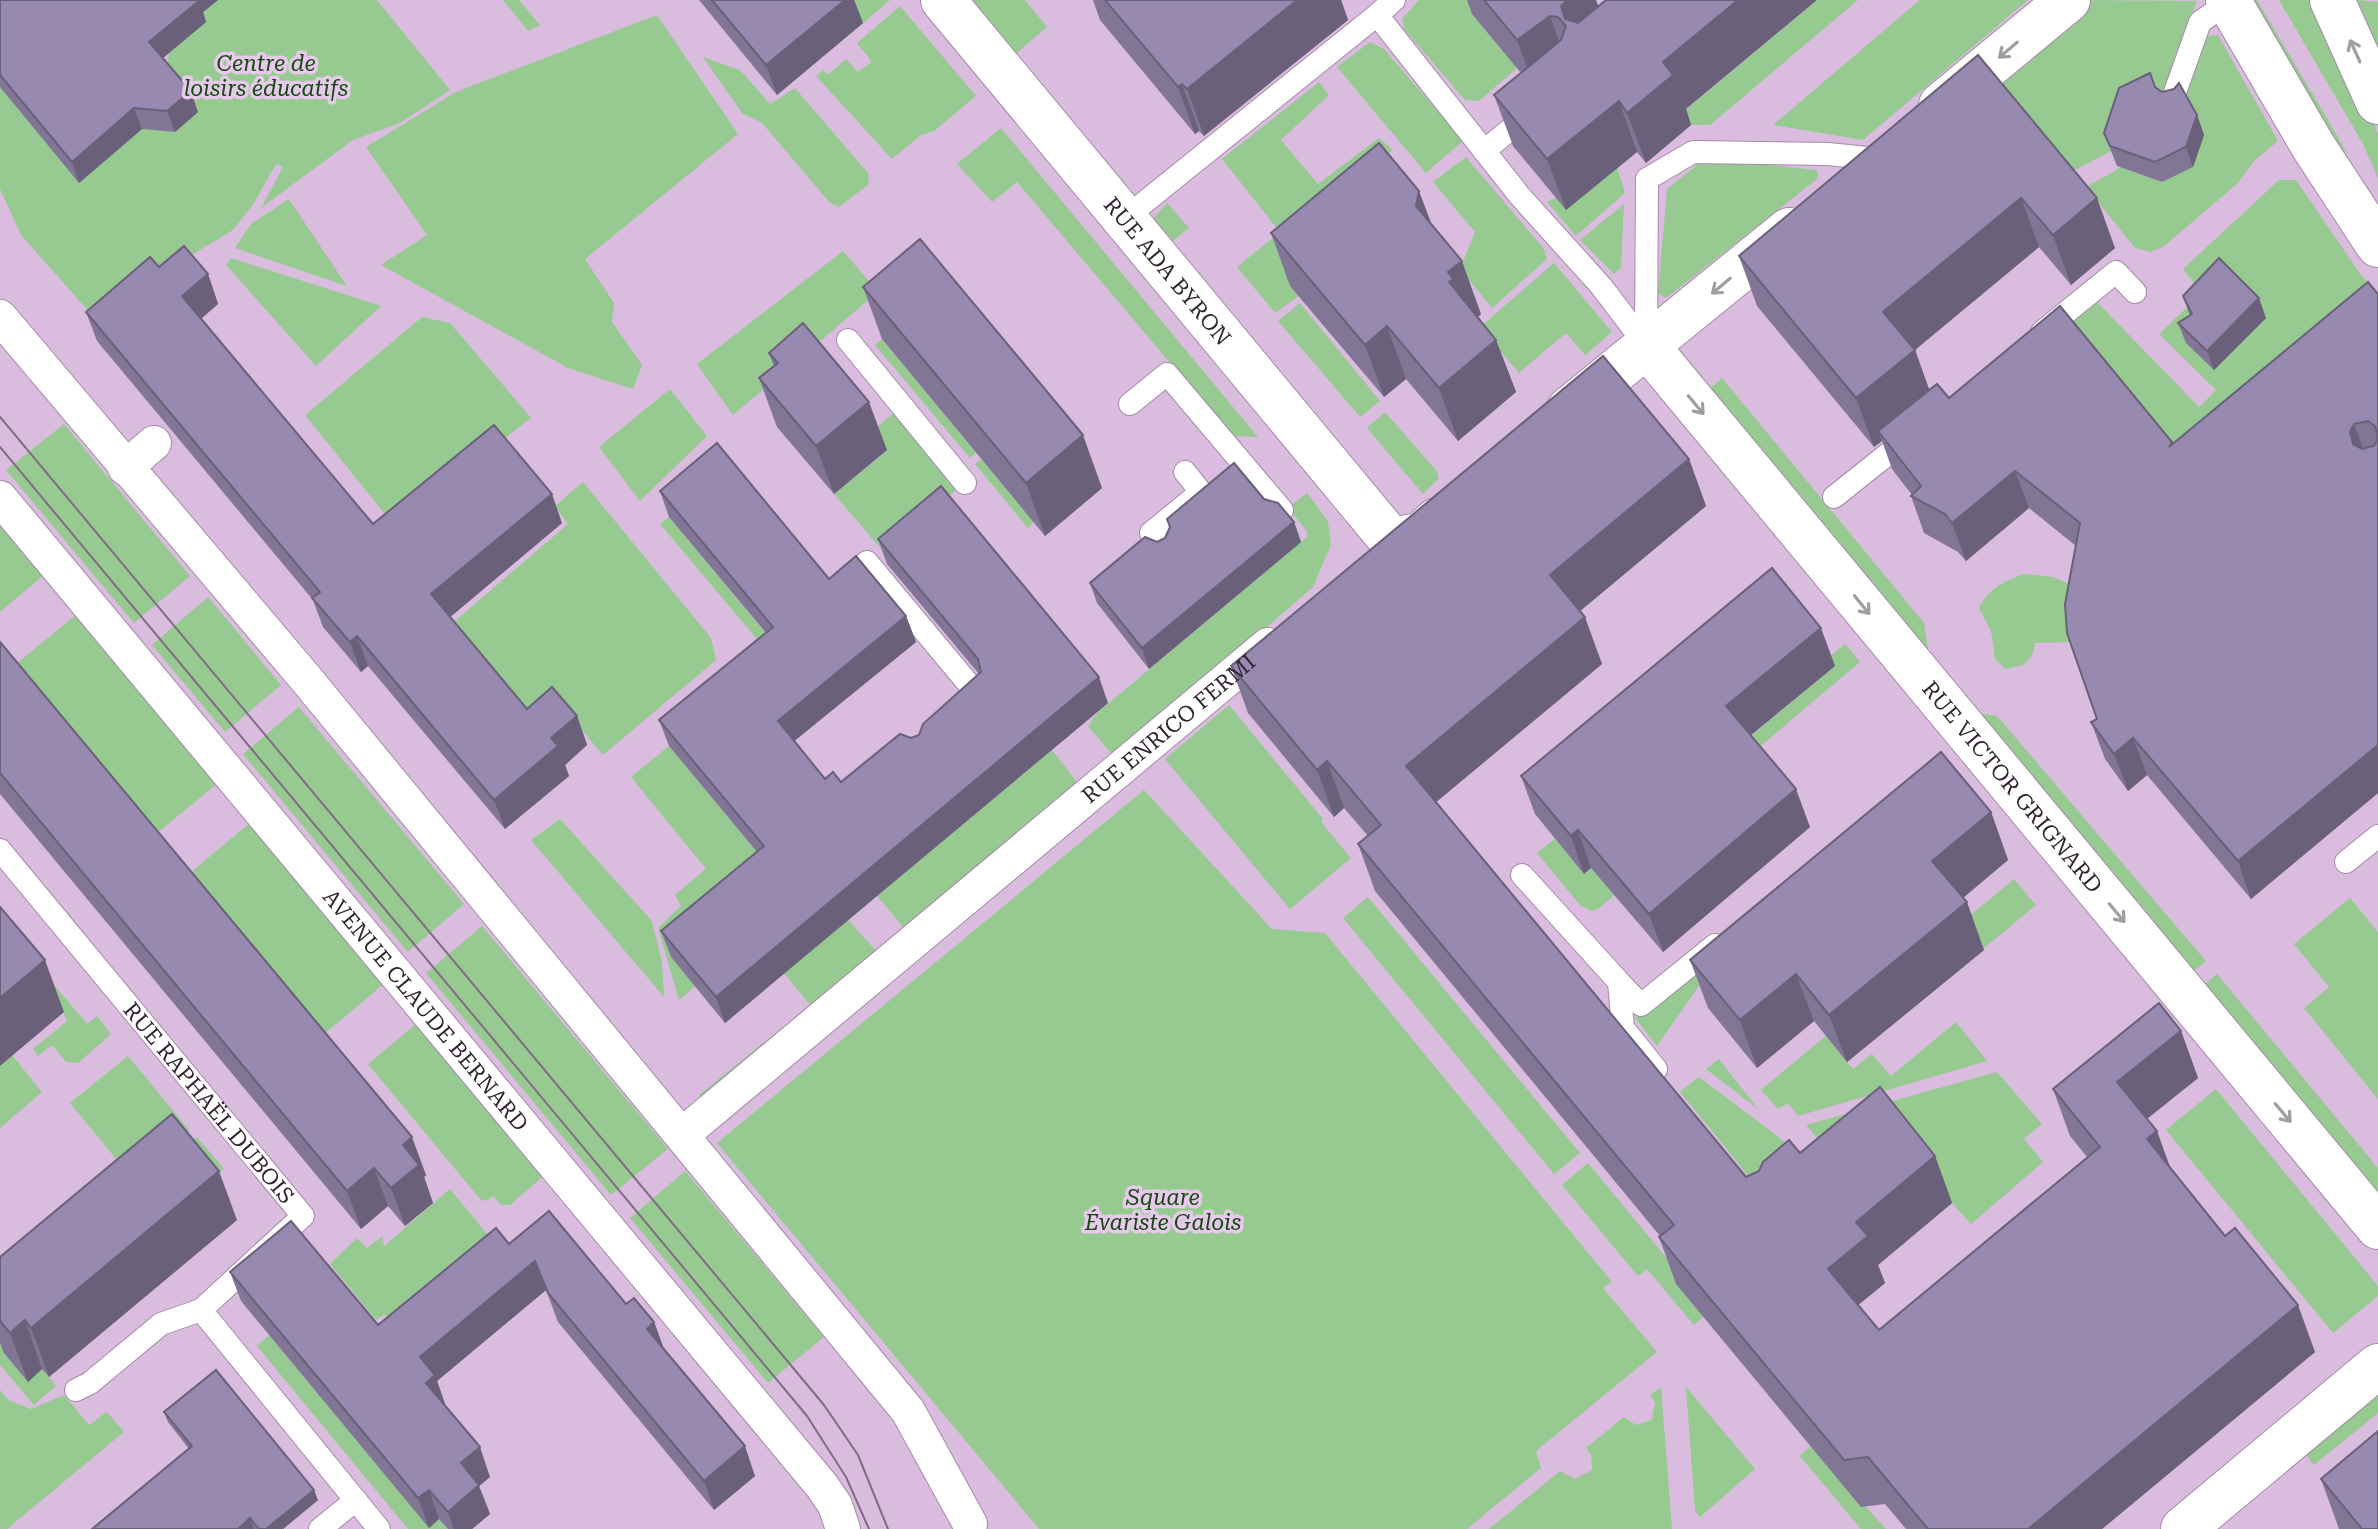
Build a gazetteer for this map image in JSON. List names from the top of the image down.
{
  "streets": {
    "street": [
      "RUE ADA BYRON",
      "RUE ENRICO FERMI",
      "RUE VICTOR GRIGNARD",
      "AVENUE CLAUDE BERNARD"
    ],
    "lane": ["RUE RAPHAËL DUBOIS"]
  },
  "one_way": ["RUE VICTOR GRIGNARD"],
  "parks": ["Centre de loisirs éducatifs", "Square Évariste Galois"]
}
